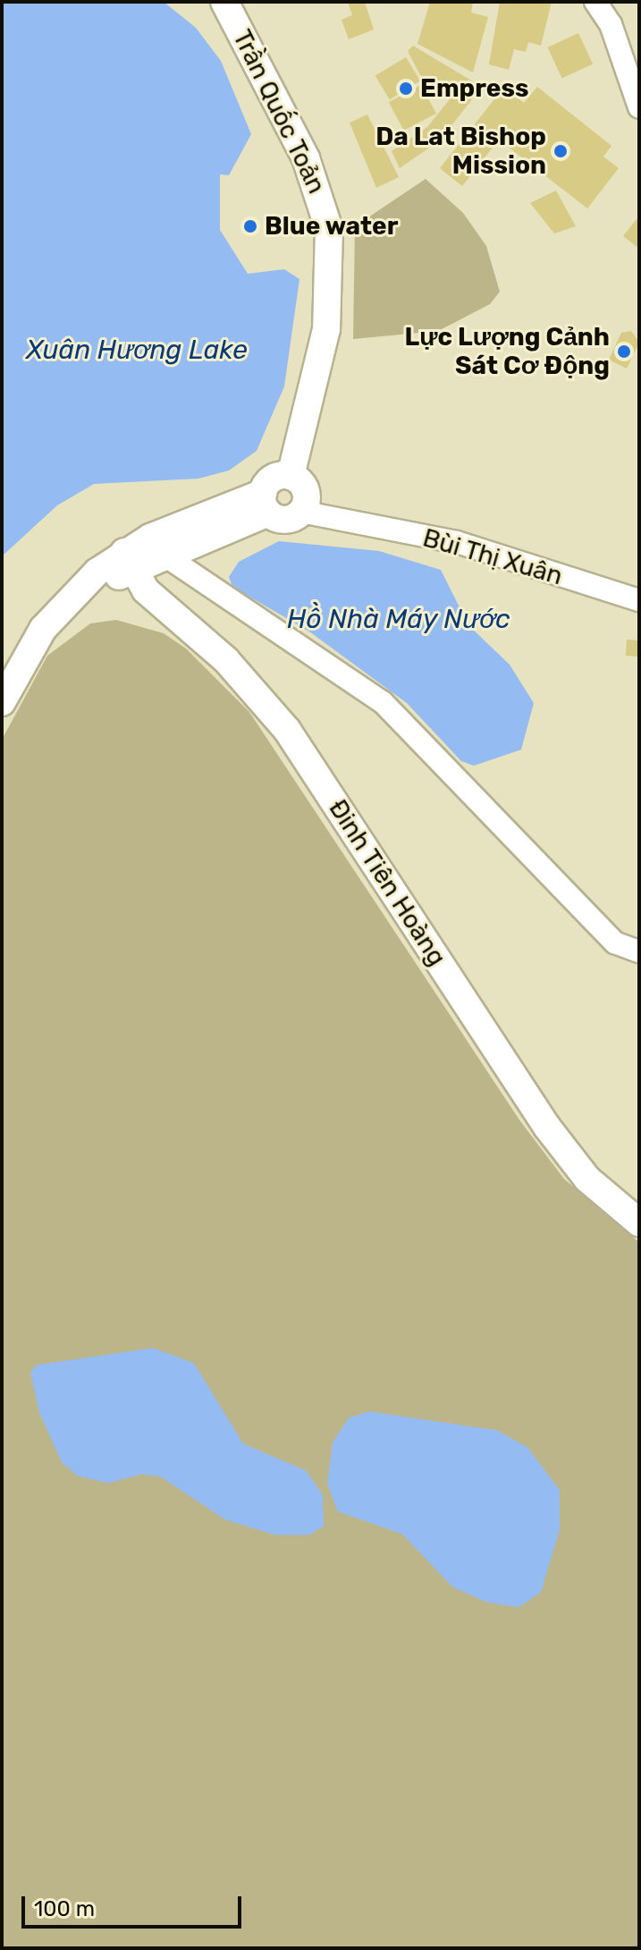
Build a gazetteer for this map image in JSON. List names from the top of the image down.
{
  "streets": {
    "main road": ["Trần Quốc Toản", "Đinh Tiên Hoàng"],
    "street": ["Bùi Thị Xuân"]
  },
  "crossings": [
    ["Trần Quốc Toản", "Bùi Thị Xuân"]
  ],
  "water": ["Xuân Hương Lake", "Hồ Nhà Máy Nước"],
  "places": [
    "Empress",
    "Da Lat Bishop Mission",
    "Blue water",
    "Lực Lượng Cảnh Sát Cơ Động"
  ],
  "scale_bar": "100 m"
}
